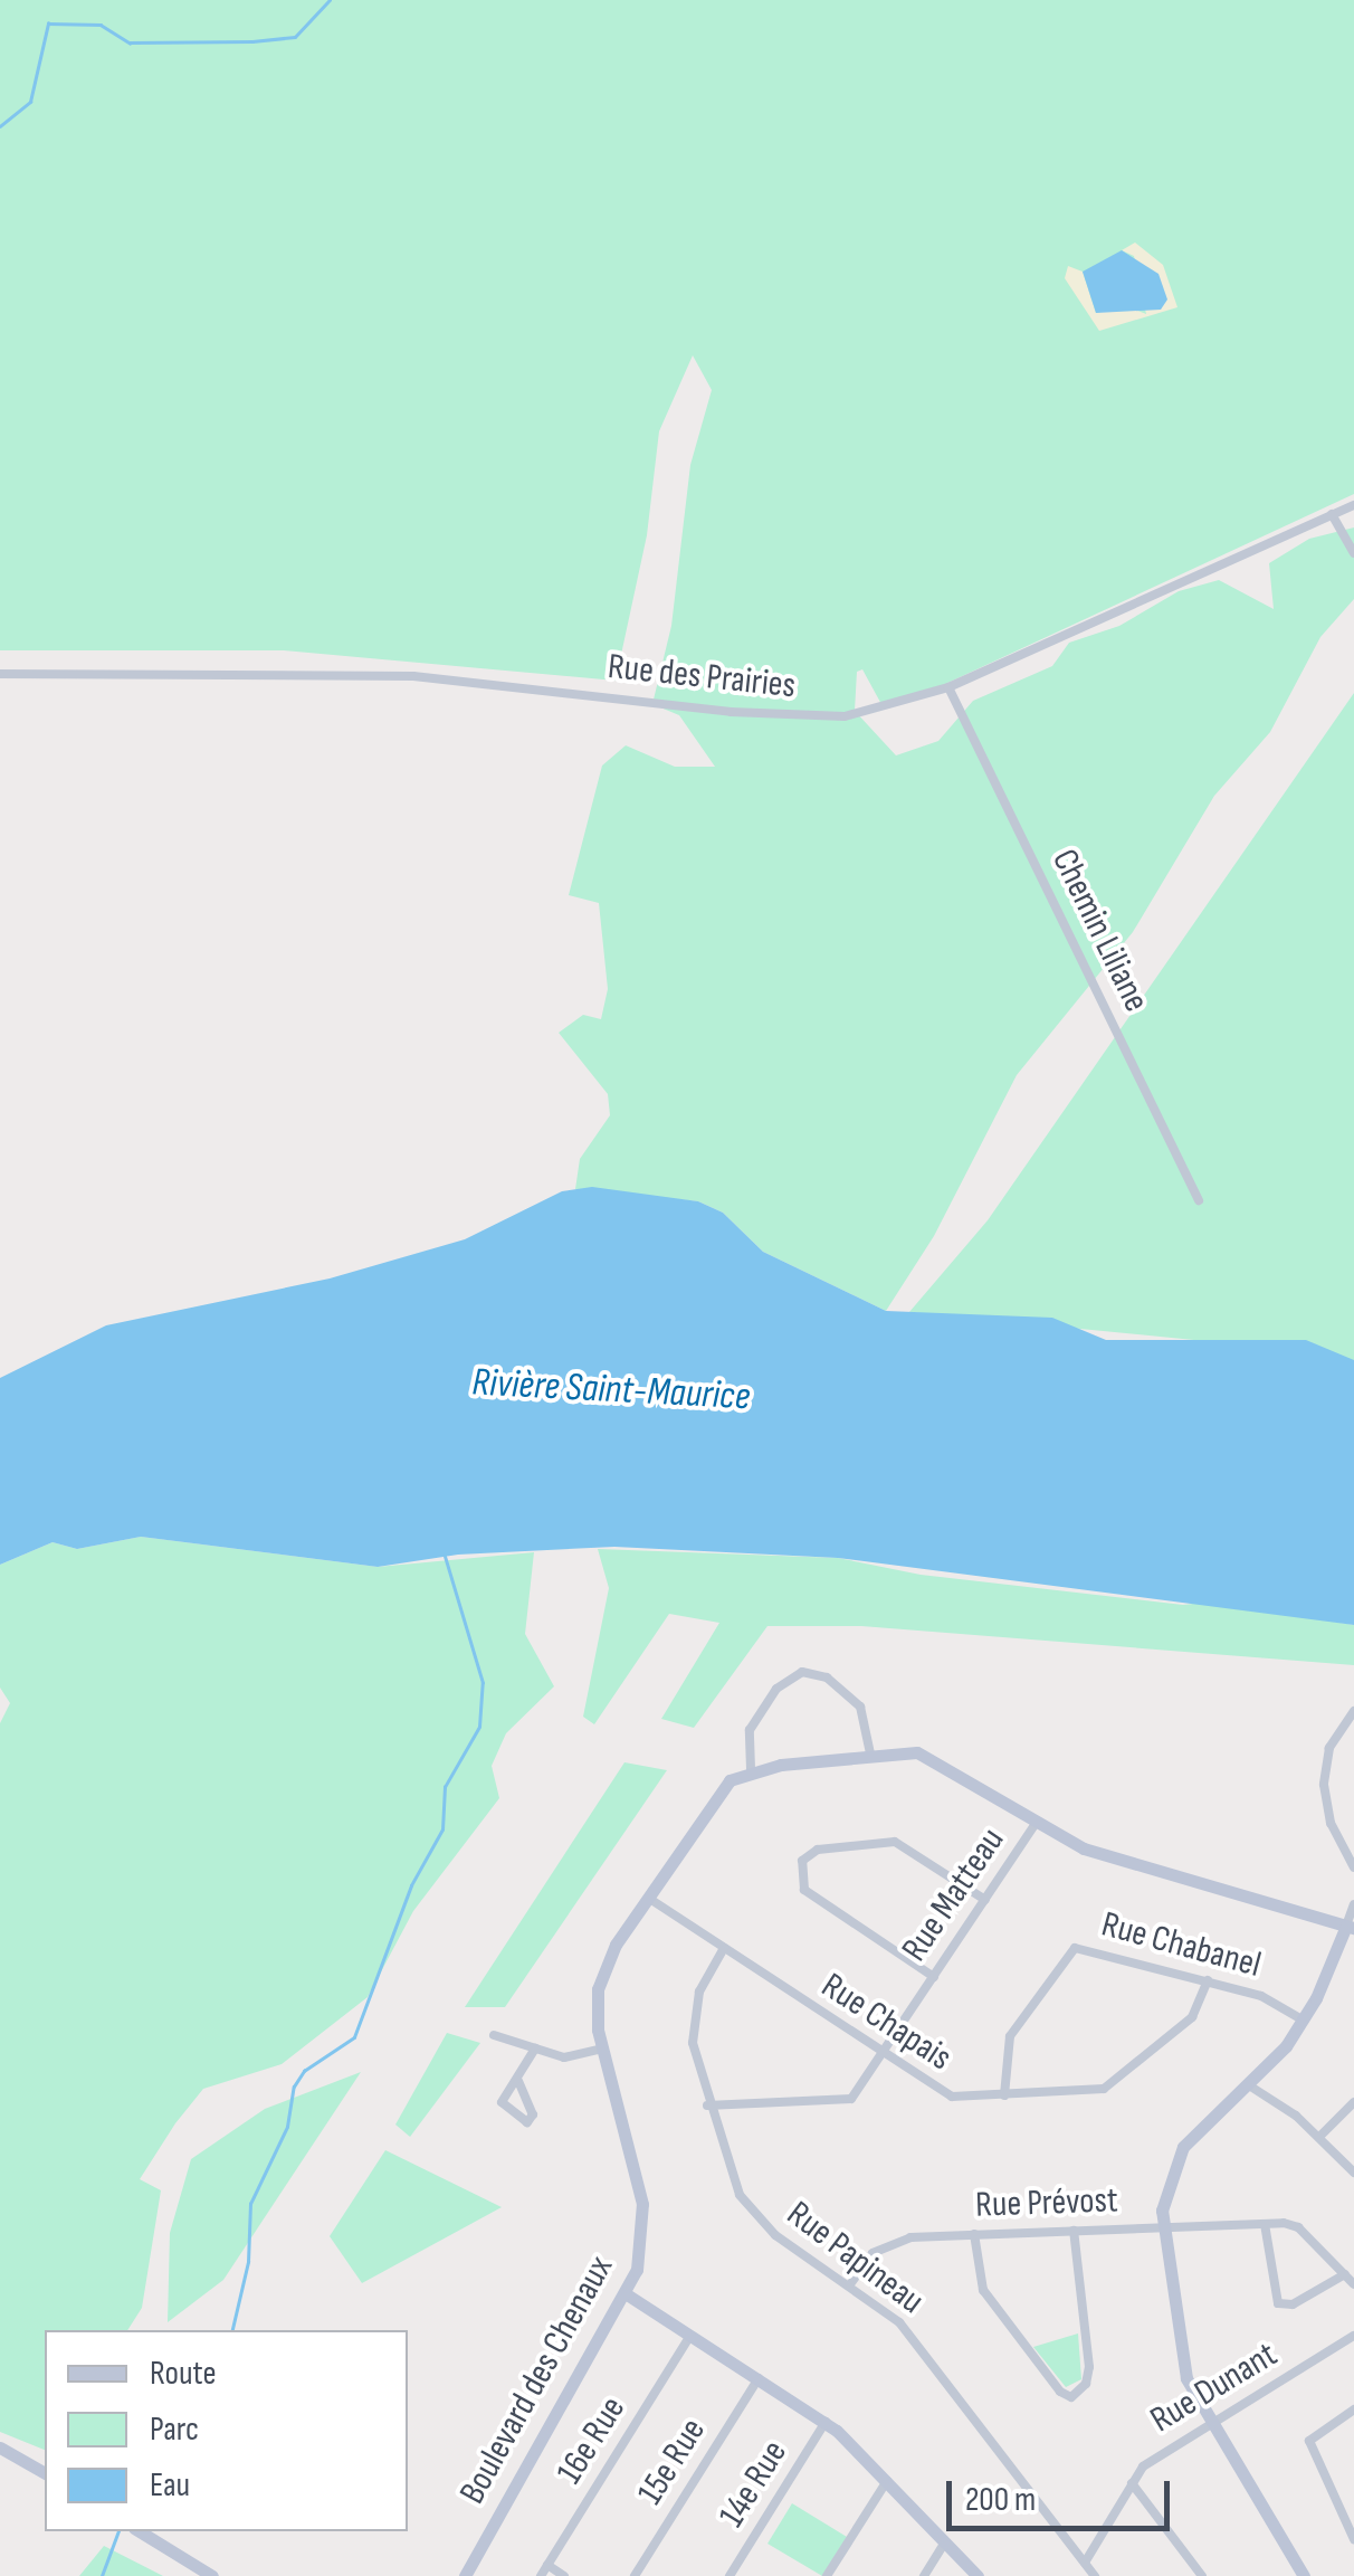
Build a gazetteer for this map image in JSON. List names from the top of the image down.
{
  "streets": {
    "street": [
      "Rue des Prairies",
      "Chemin Liliane",
      "Rue Matteau",
      "Rue Chabanel",
      "Rue Chapais",
      "Rue Prévost",
      "Rue Papineau",
      "Boulevard des Chenaux",
      "Rue Dunant",
      "16e Rue",
      "15e Rue",
      "14e Rue"
    ]
  },
  "crossings": [
    ["Rue des Prairies", "Chemin Liliane"],
    ["Rue Matteau", "Rue Chapais"],
    ["Rue Matteau", "Rue Papineau"],
    ["Rue Chabanel", "Rue Chapais"],
    ["Rue Chapais", "Rue Papineau"],
    ["Rue Chapais", "Boulevard des Chenaux"],
    ["Rue Prévost", "Rue Papineau"],
    ["Rue Papineau", "Rue Dunant"]
  ],
  "water": ["Rivière Saint-Maurice"],
  "legend": ["Route", "Parc", "Eau"],
  "scale_bar": "200 m"
}
